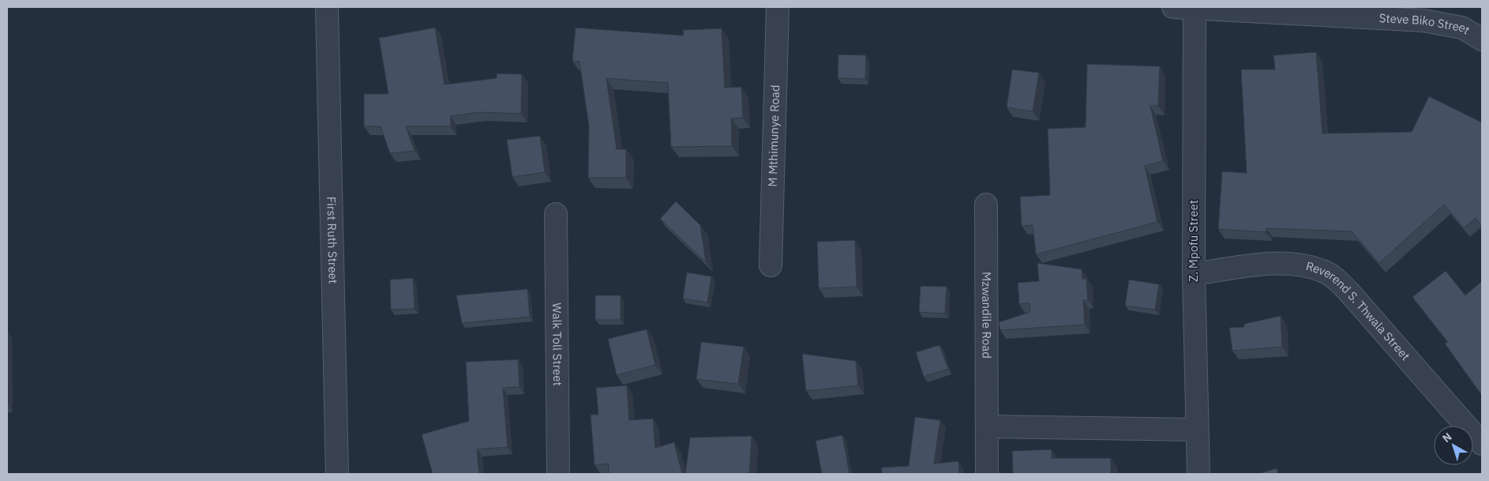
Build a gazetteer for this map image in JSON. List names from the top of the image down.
{
  "streets": {
    "street": [
      "Steve Biko Street",
      "M Mthimunye Road",
      "First Ruth Street",
      "Z. Mpofu Street",
      "Reverend S. Thwala Street",
      "Mzwandile Road",
      "Walk Toll Street"
    ]
  },
  "crossings": [
    ["Steve Biko Street", "Z. Mpofu Street"],
    ["Z. Mpofu Street", "Reverend S. Thwala Street"]
  ],
  "north": "top left"
}
